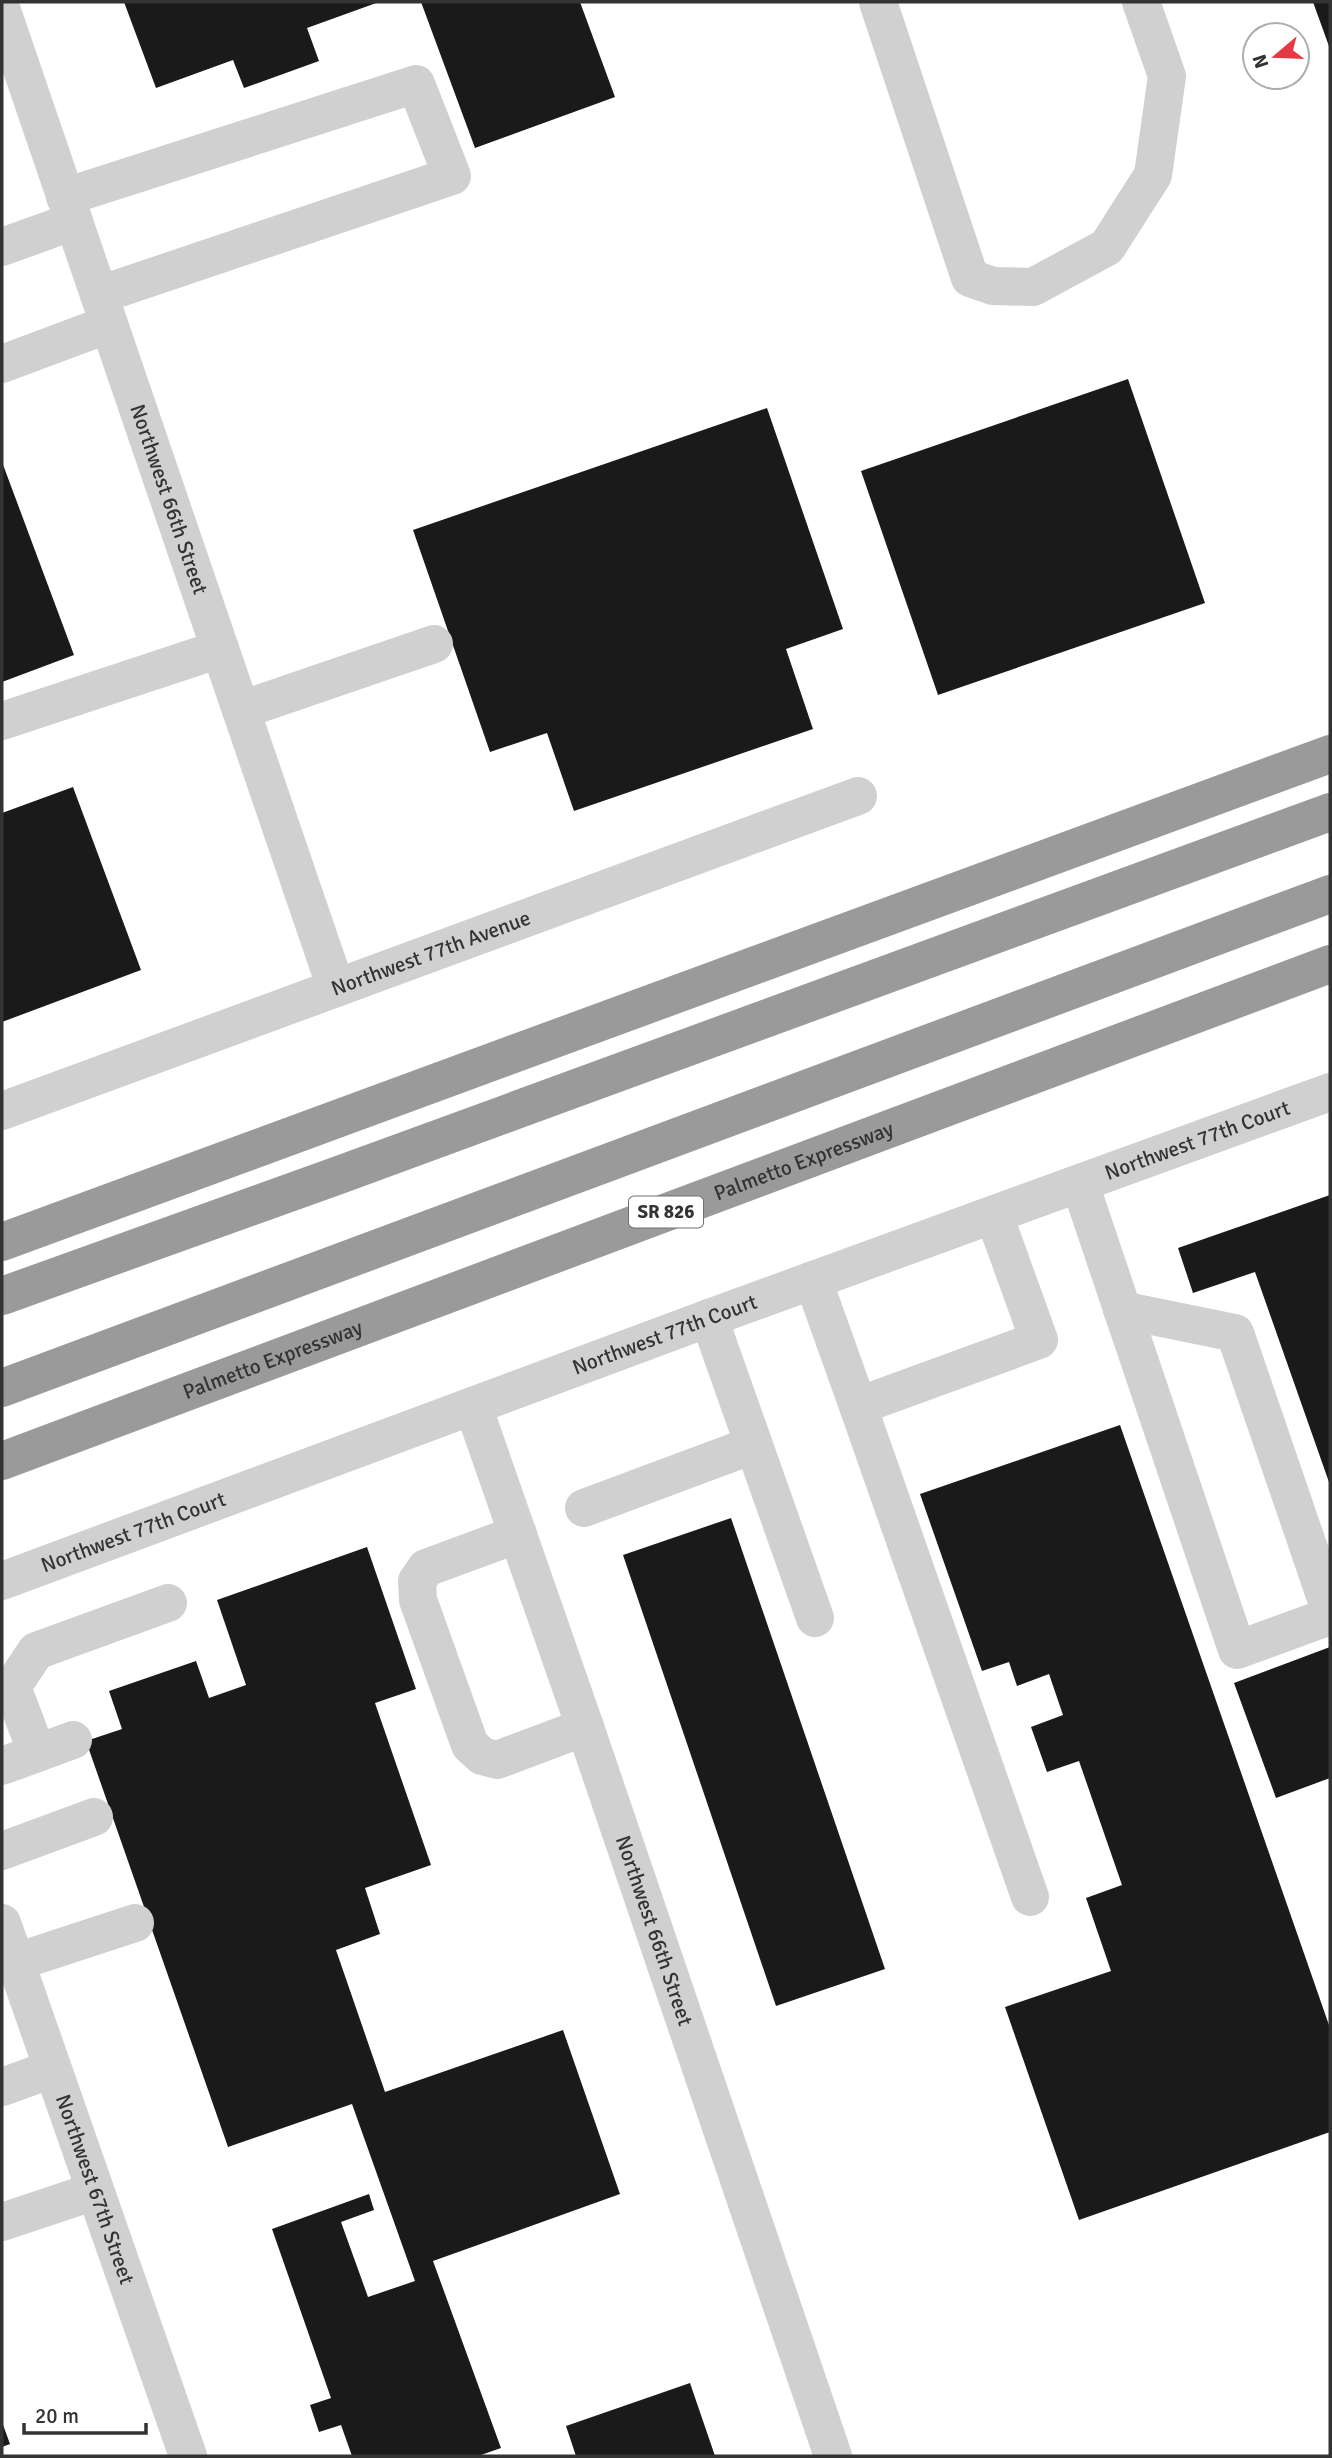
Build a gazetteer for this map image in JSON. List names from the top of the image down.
{
  "streets": {
    "highway": ["Palmetto Expressway", "SR 826"],
    "street": [
      "Northwest 66th Street",
      "Northwest 77th Avenue",
      "Northwest 77th Court",
      "Northwest 67th Street"
    ]
  },
  "crossings": [
    ["Northwest 66th Street", "Northwest 77th Avenue"],
    ["Northwest 66th Street", "Northwest 77th Court"]
  ],
  "scale_bar": "20 m",
  "north": "left"
}
